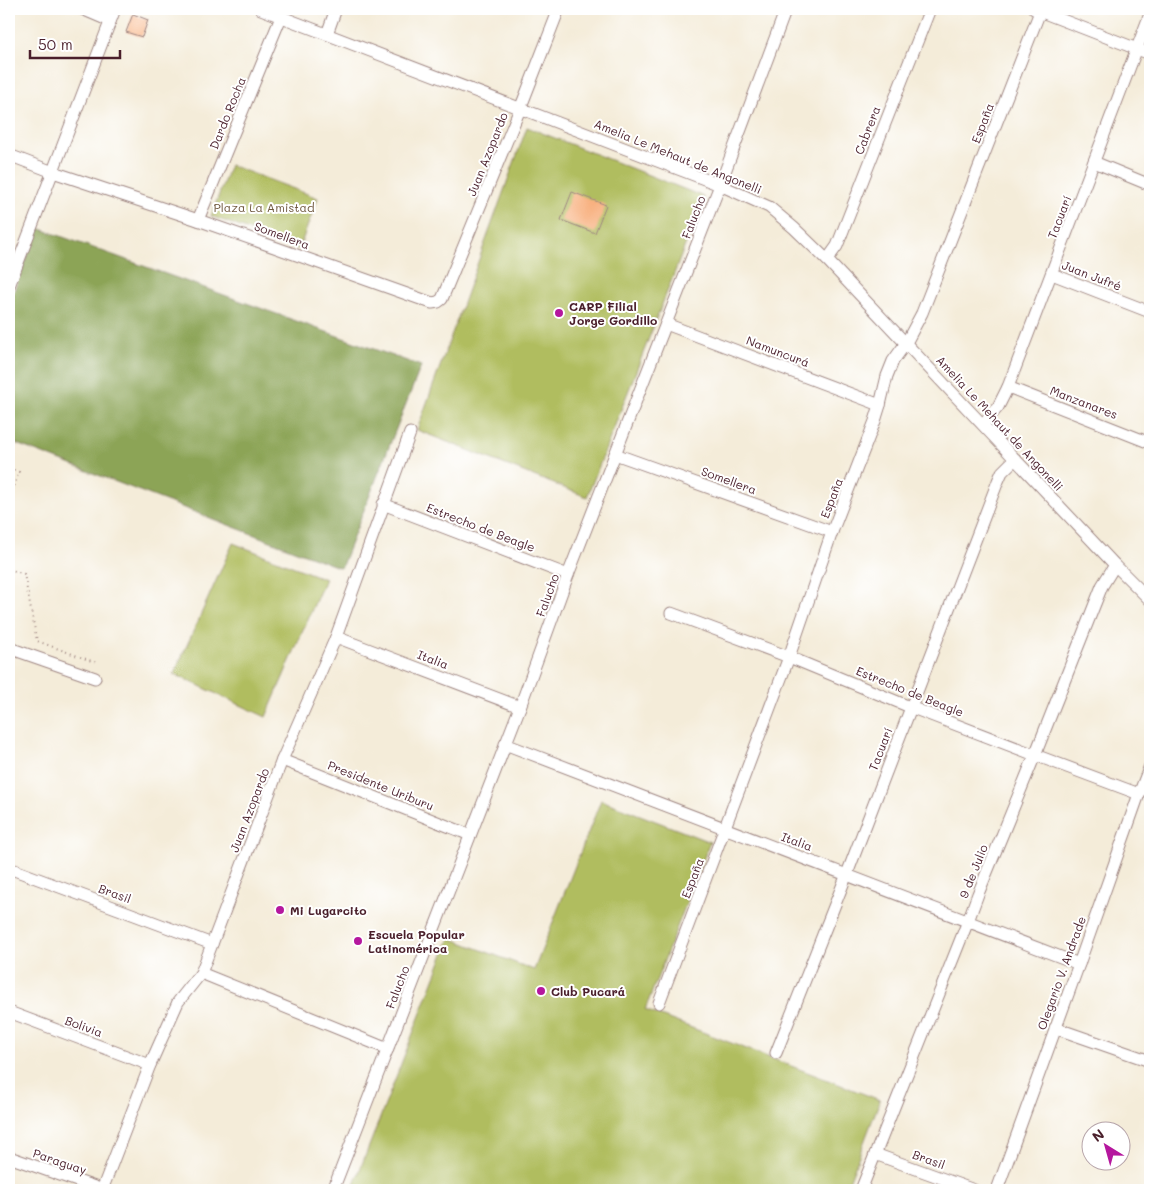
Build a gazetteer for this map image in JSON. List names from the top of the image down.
{
  "streets": {
    "street": [
      "Dardo Rocha",
      "España",
      "Cabrera",
      "Juan Azopardo",
      "Amelia Le Mehaut de Angonelli",
      "Falucho",
      "Tacuarí",
      "Somellera",
      "Juan Jufré",
      "Namuncurá",
      "Manzanares",
      "Estrecho de Beagle",
      "Italia",
      "Presidente Uriburu",
      "9 de Julio",
      "Brasil",
      "Olegario V. Andrade",
      "Bolivia",
      "Paraguay"
    ]
  },
  "crossings": [
    ["Dardo Rocha", "Amelia Le Mehaut de Angonelli"],
    ["Dardo Rocha", "Somellera"],
    ["España", "Amelia Le Mehaut de Angonelli"],
    ["España", "Somellera"],
    ["España", "Namuncurá"],
    ["España", "Estrecho de Beagle"],
    ["España", "Italia"],
    ["Cabrera", "Amelia Le Mehaut de Angonelli"],
    ["Juan Azopardo", "Amelia Le Mehaut de Angonelli"],
    ["Juan Azopardo", "Somellera"],
    ["Juan Azopardo", "Estrecho de Beagle"],
    ["Juan Azopardo", "Italia"],
    ["Juan Azopardo", "Presidente Uriburu"],
    ["Juan Azopardo", "Brasil"],
    ["Juan Azopardo", "Bolivia"],
    ["Juan Azopardo", "Paraguay"],
    ["Amelia Le Mehaut de Angonelli", "Falucho"],
    ["Amelia Le Mehaut de Angonelli", "Tacuarí"],
    ["Amelia Le Mehaut de Angonelli", "9 de Julio"],
    ["Falucho", "Somellera"],
    ["Falucho", "Namuncurá"],
    ["Falucho", "Estrecho de Beagle"],
    ["Falucho", "Italia"],
    ["Falucho", "Presidente Uriburu"],
    ["Tacuarí", "Juan Jufré"],
    ["Tacuarí", "Manzanares"],
    ["Tacuarí", "Estrecho de Beagle"],
    ["Tacuarí", "Italia"],
    ["Estrecho de Beagle", "9 de Julio"],
    ["Estrecho de Beagle", "Olegario V. Andrade"],
    ["Italia", "9 de Julio"],
    ["Italia", "Olegario V. Andrade"],
    ["9 de Julio", "Brasil"]
  ],
  "parks": ["Plaza La Amistad"],
  "places": [
    "CARP Filial Jorge Gordillo",
    "Mi Lugarcito",
    "Escuela Popular Latinomérica",
    "Club Pucará"
  ],
  "scale_bar": "50 m",
  "north": "top left"
}
